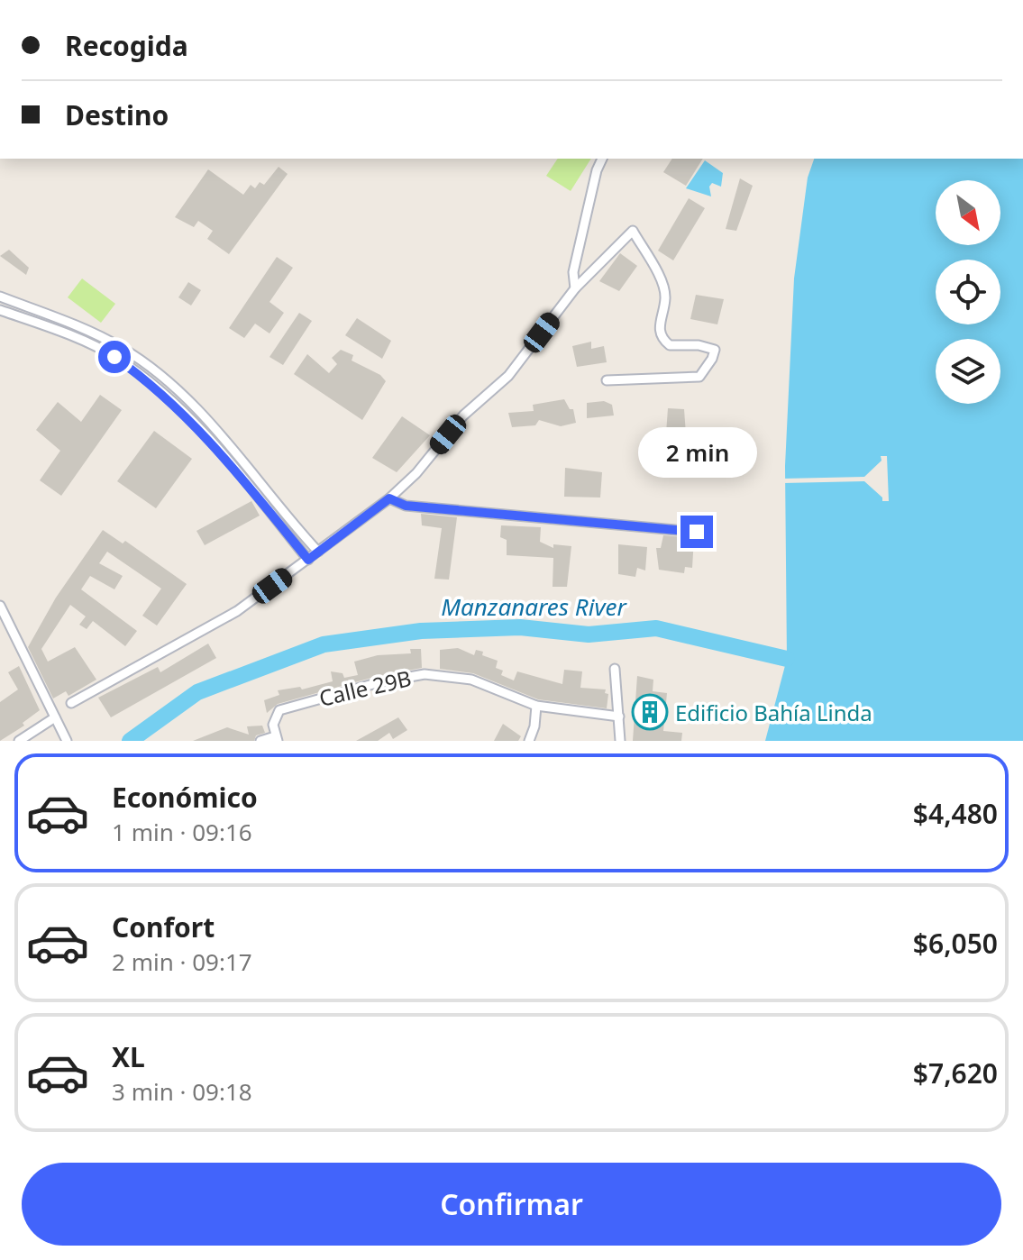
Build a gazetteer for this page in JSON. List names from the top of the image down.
{
  "streets": {
    "street": ["Calle 29B"]
  },
  "water": ["Manzanares River"],
  "places": {
    "building": ["Edificio Bahía Linda"]
  },
  "north": "bottom right",
  "page": {
    "banner": ["Recogida", "Destino"],
    "bubble": "2 min",
    "list": [
      {
        "name": "Económico",
        "note": "1 min · 09:16",
        "value": "$4,480"
      },
      {
        "name": "Confort",
        "note": "2 min · 09:17",
        "value": "$6,050"
      },
      {
        "name": "XL",
        "note": "3 min · 09:18",
        "value": "$7,620"
      }
    ],
    "buttons": "Confirmar"
  }
}
